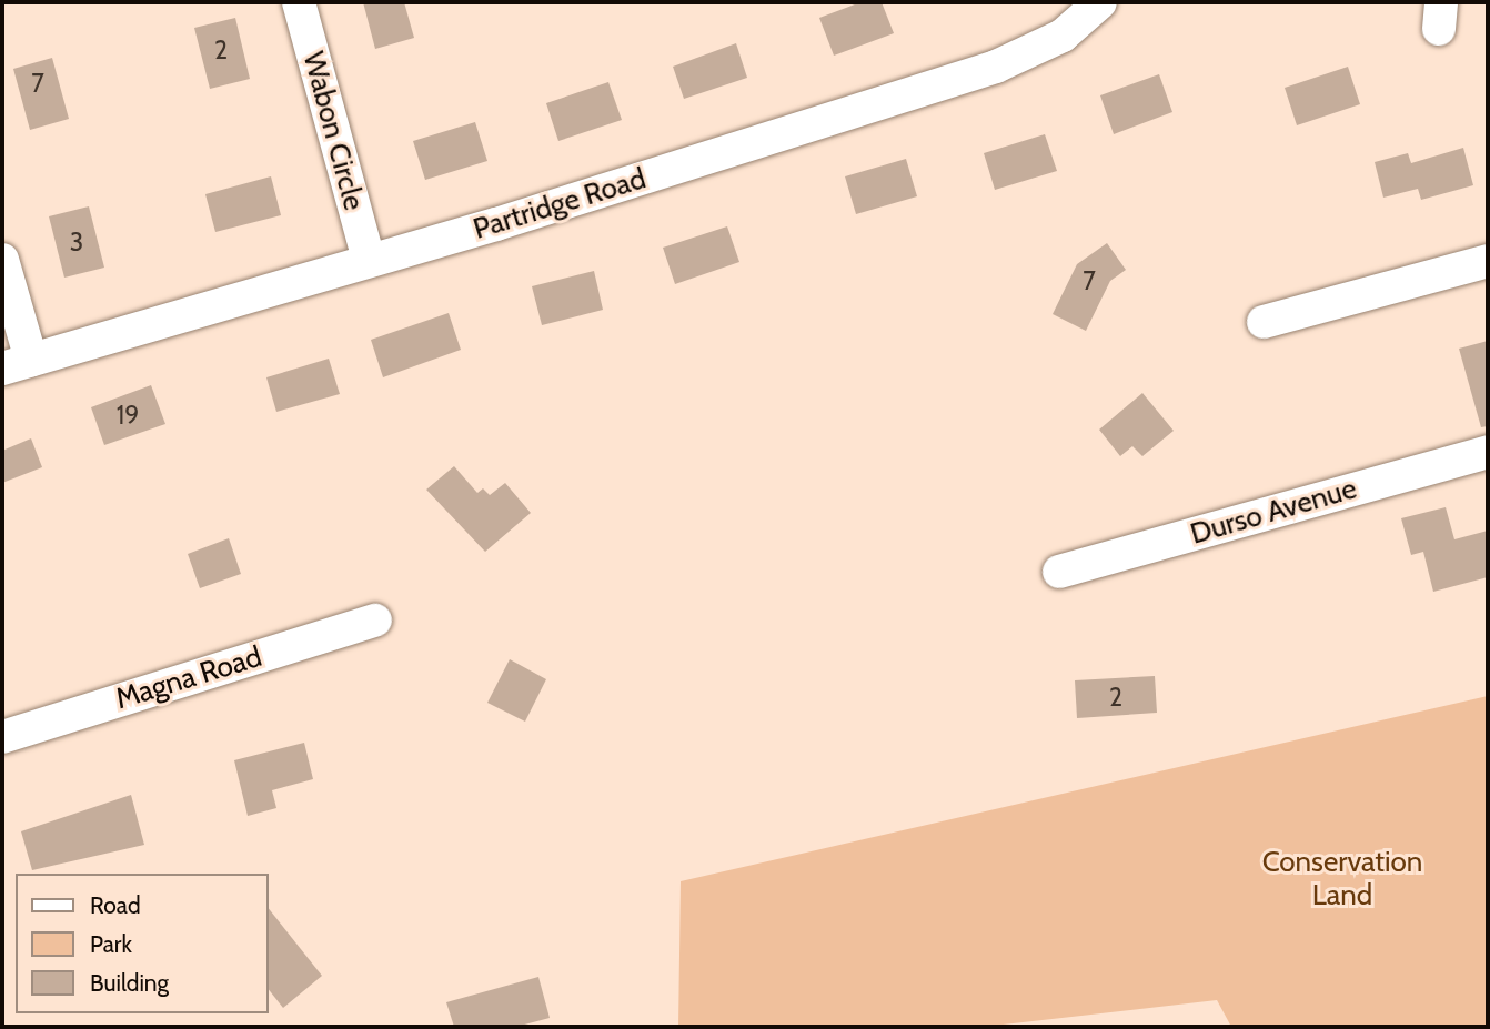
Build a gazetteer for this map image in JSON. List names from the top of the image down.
{
  "streets": {
    "street": [
      "Wabon Circle",
      "Partridge Road",
      "Durso Avenue",
      "Magna Road"
    ]
  },
  "crossings": [
    ["Wabon Circle", "Partridge Road"]
  ],
  "parks": ["Conservation Land"],
  "house_numbers": [
    "2",
    "7",
    "3",
    "7",
    "19",
    "2"
  ],
  "legend": ["Road", "Park", "Building"]
}
